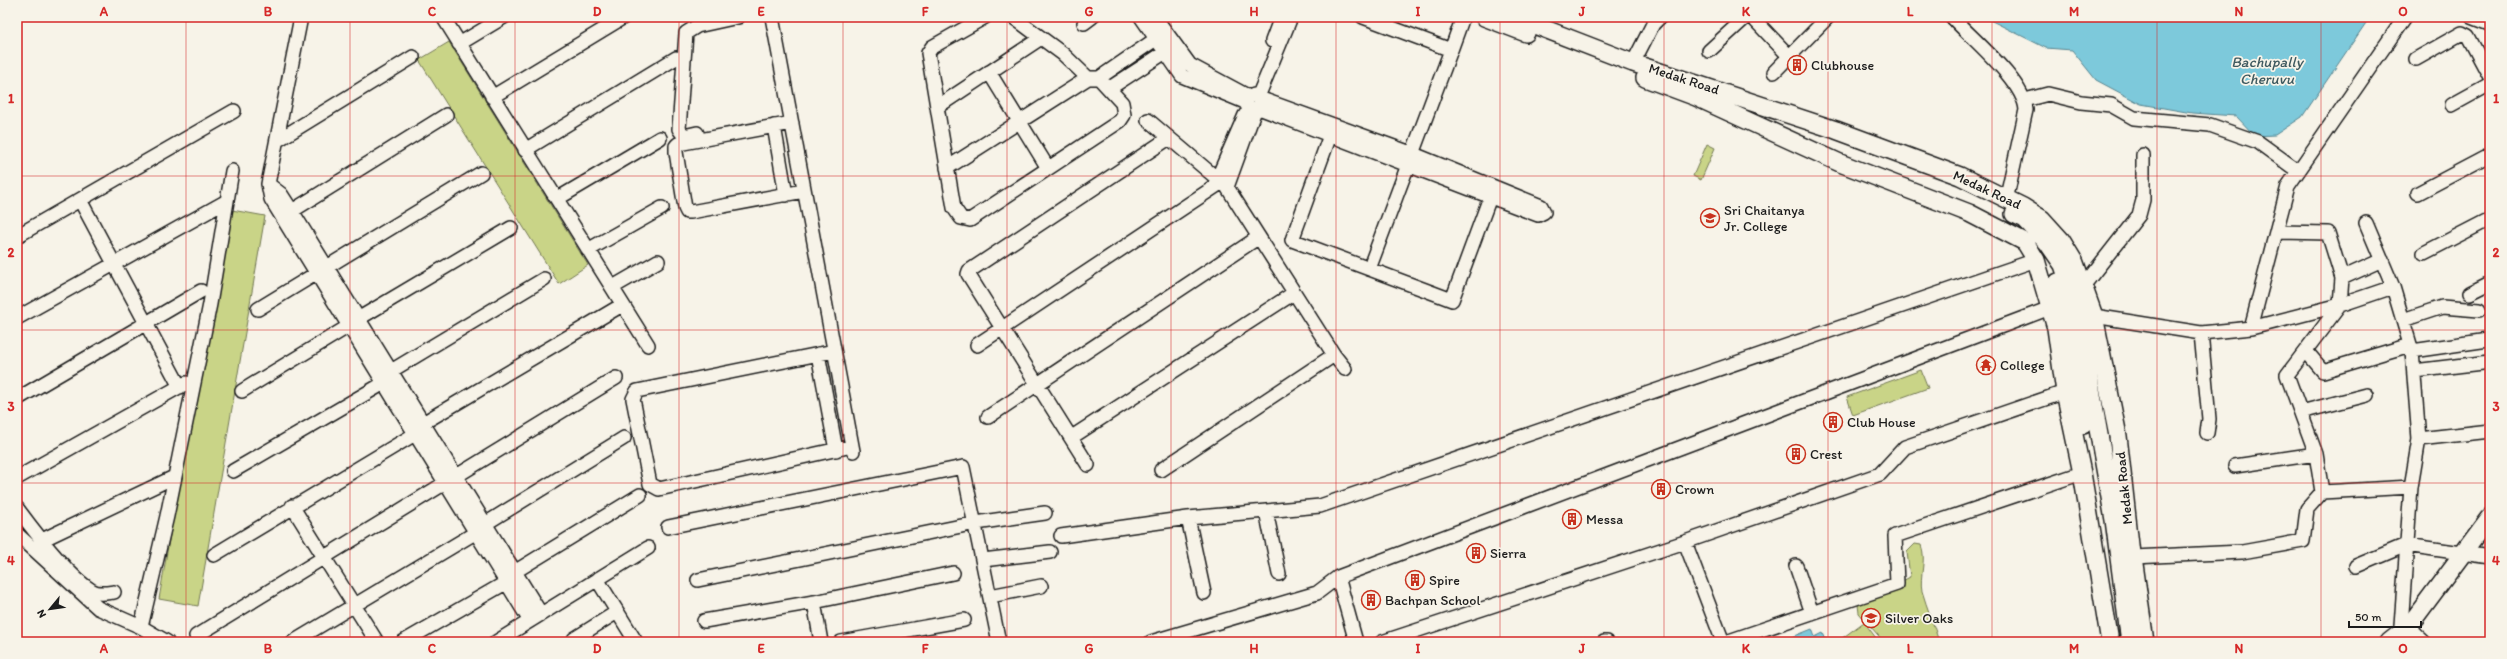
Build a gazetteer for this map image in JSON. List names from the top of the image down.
{
  "streets": {
    "main road": ["Medak Road"]
  },
  "water": ["Bachupally Cheruvu"],
  "places": {
    "building": [
      "Clubhouse",
      "Club House",
      "Crest",
      "Crown",
      "Messa",
      "Sierra",
      "Spire",
      "Bachpan School"
    ],
    "school or university": ["Sri Chaitanya Jr. College", "Silver Oaks"],
    "temple": ["College"]
  },
  "scale_bar": "50 m",
  "north": "bottom left",
  "grid": {
    "columns": [
      "A",
      "B",
      "C",
      "D",
      "E",
      "F",
      "G",
      "H",
      "I",
      "J",
      "K",
      "L",
      "M",
      "N",
      "O"
    ],
    "rows": [
      "1",
      "2",
      "3",
      "4"
    ]
  }
}
